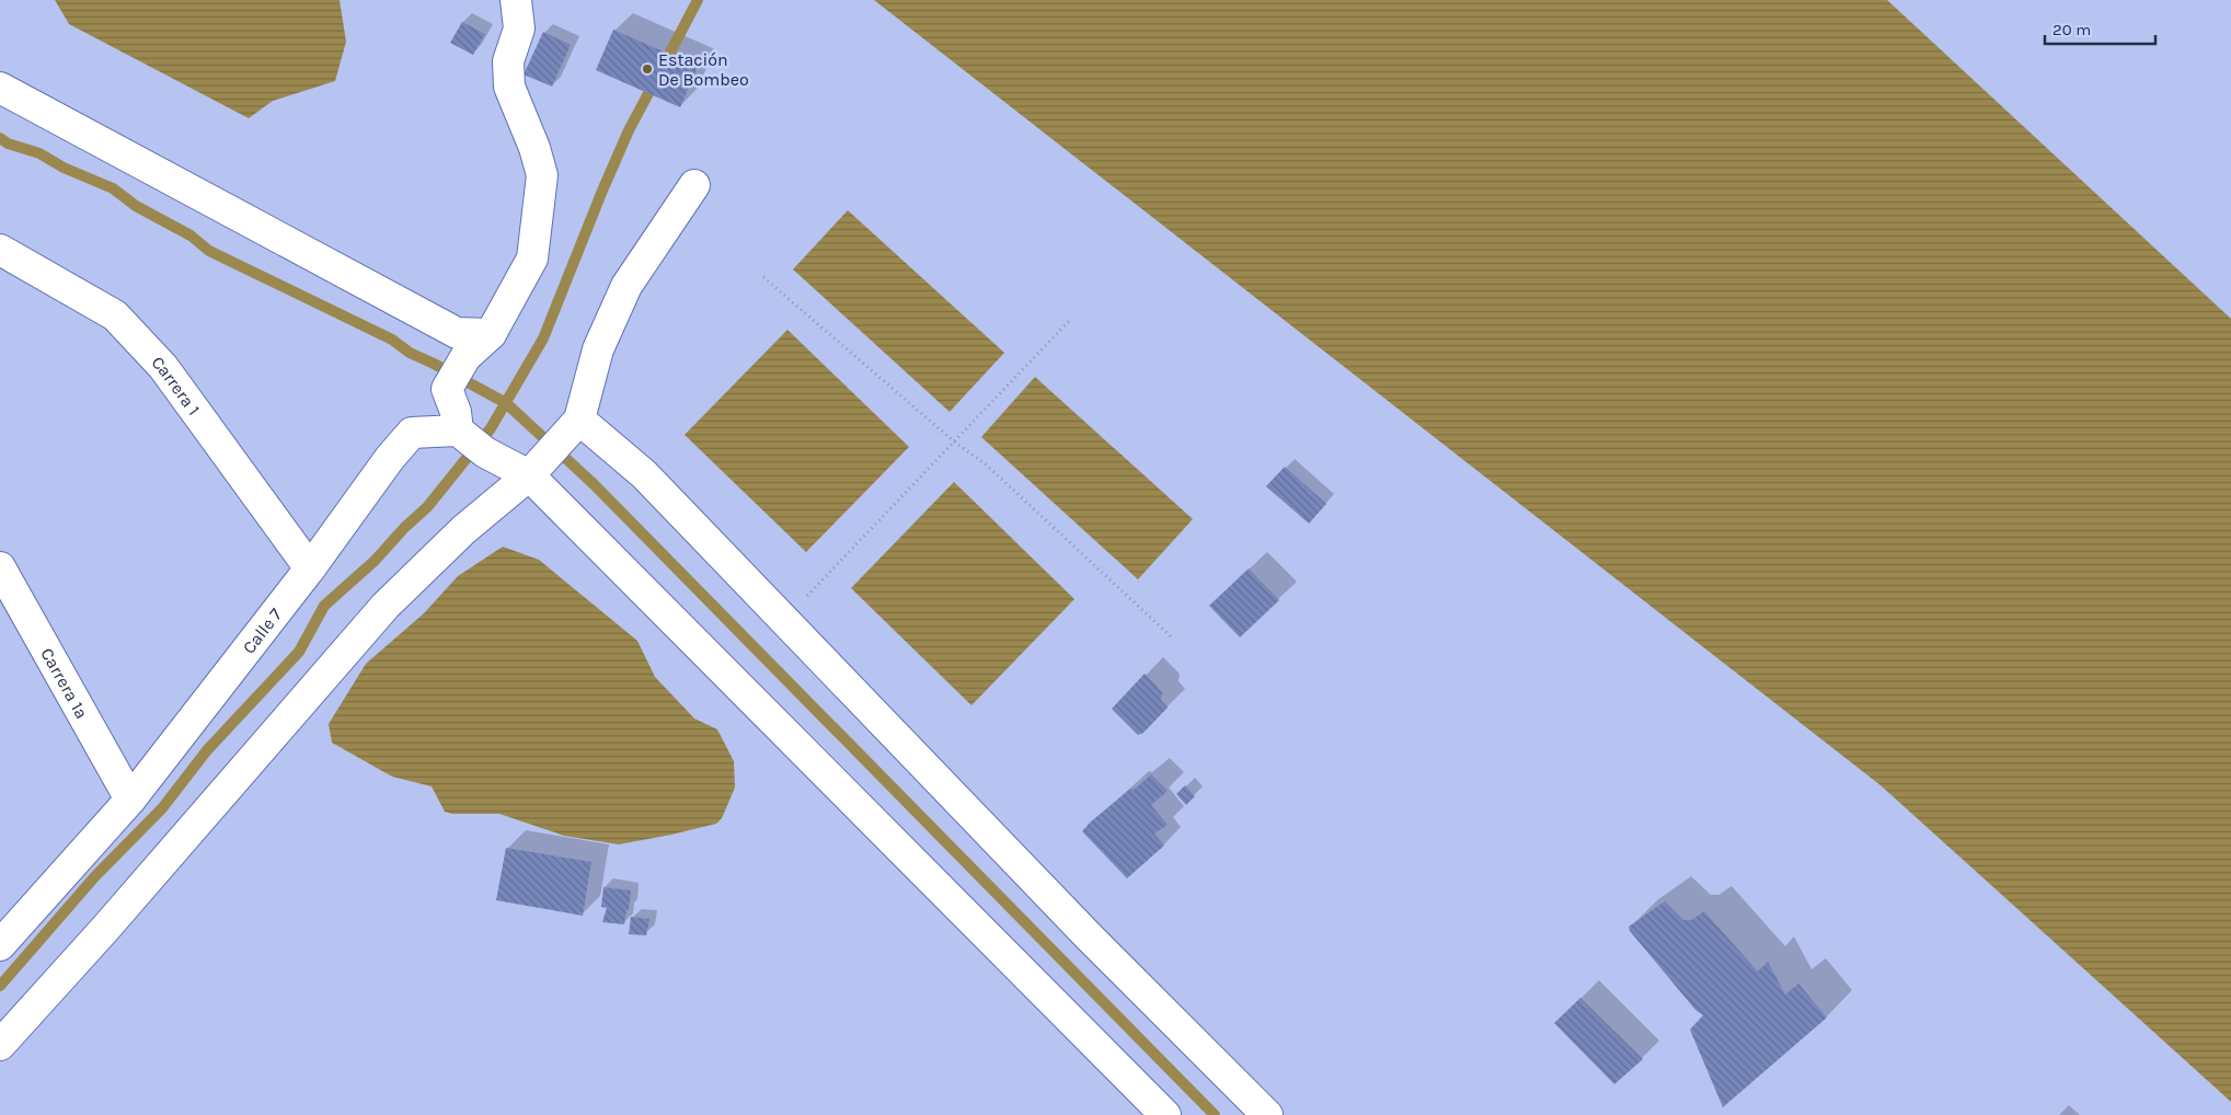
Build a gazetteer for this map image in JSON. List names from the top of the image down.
{
  "streets": {
    "street": ["Carrera 1", "Calle 7", "Carrera 1a"]
  },
  "crossings": [
    ["Carrera 1", "Calle 7"],
    ["Calle 7", "Carrera 1a"]
  ],
  "places": ["Estación De Bombeo"],
  "scale_bar": "20 m"
}
